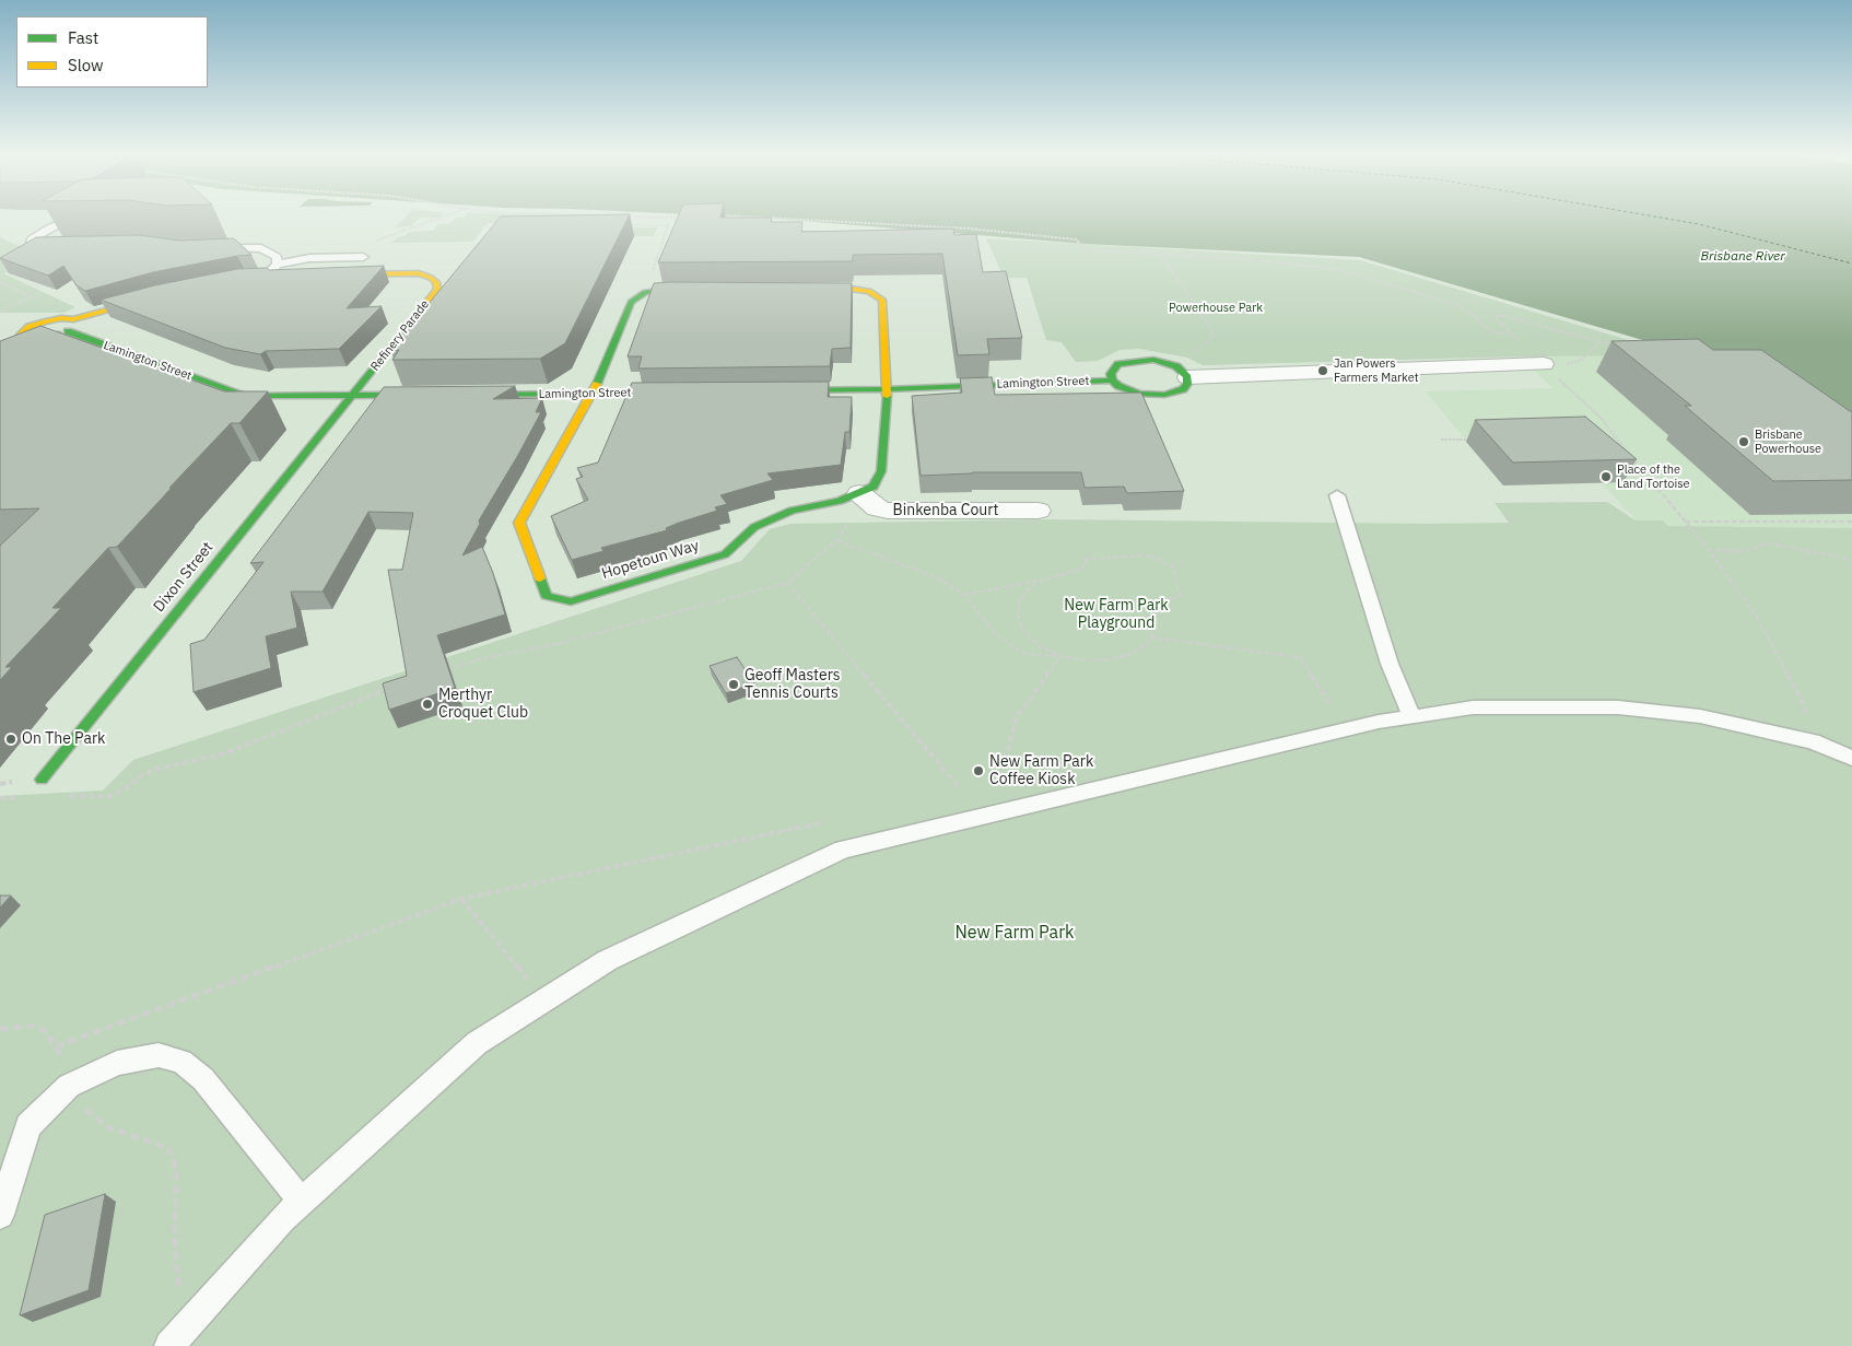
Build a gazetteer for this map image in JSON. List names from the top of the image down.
{
  "streets": {
    "street": [
      "Refinery Parade",
      "Lamington Street",
      "Binkenba Court",
      "Hopetoun Way",
      "Dixon Street"
    ]
  },
  "crossings": [
    ["Refinery Parade", "Lamington Street"],
    ["Refinery Parade", "Dixon Street"],
    ["Lamington Street", "Hopetoun Way"],
    ["Lamington Street", "Dixon Street"],
    ["Binkenba Court", "Hopetoun Way"]
  ],
  "water": ["Brisbane River"],
  "parks": ["Powerhouse Park", "New Farm Park Playground", "New Farm Park"],
  "places": [
    "Jan Powers Farmers Market",
    "Brisbane Powerhouse",
    "Place of the Land Tortoise",
    "Geoff Masters Tennis Courts",
    "Merthyr Croquet Club",
    "On The Park",
    "New Farm Park Coffee Kiosk"
  ],
  "legend": ["Fast", "Slow"]
}
